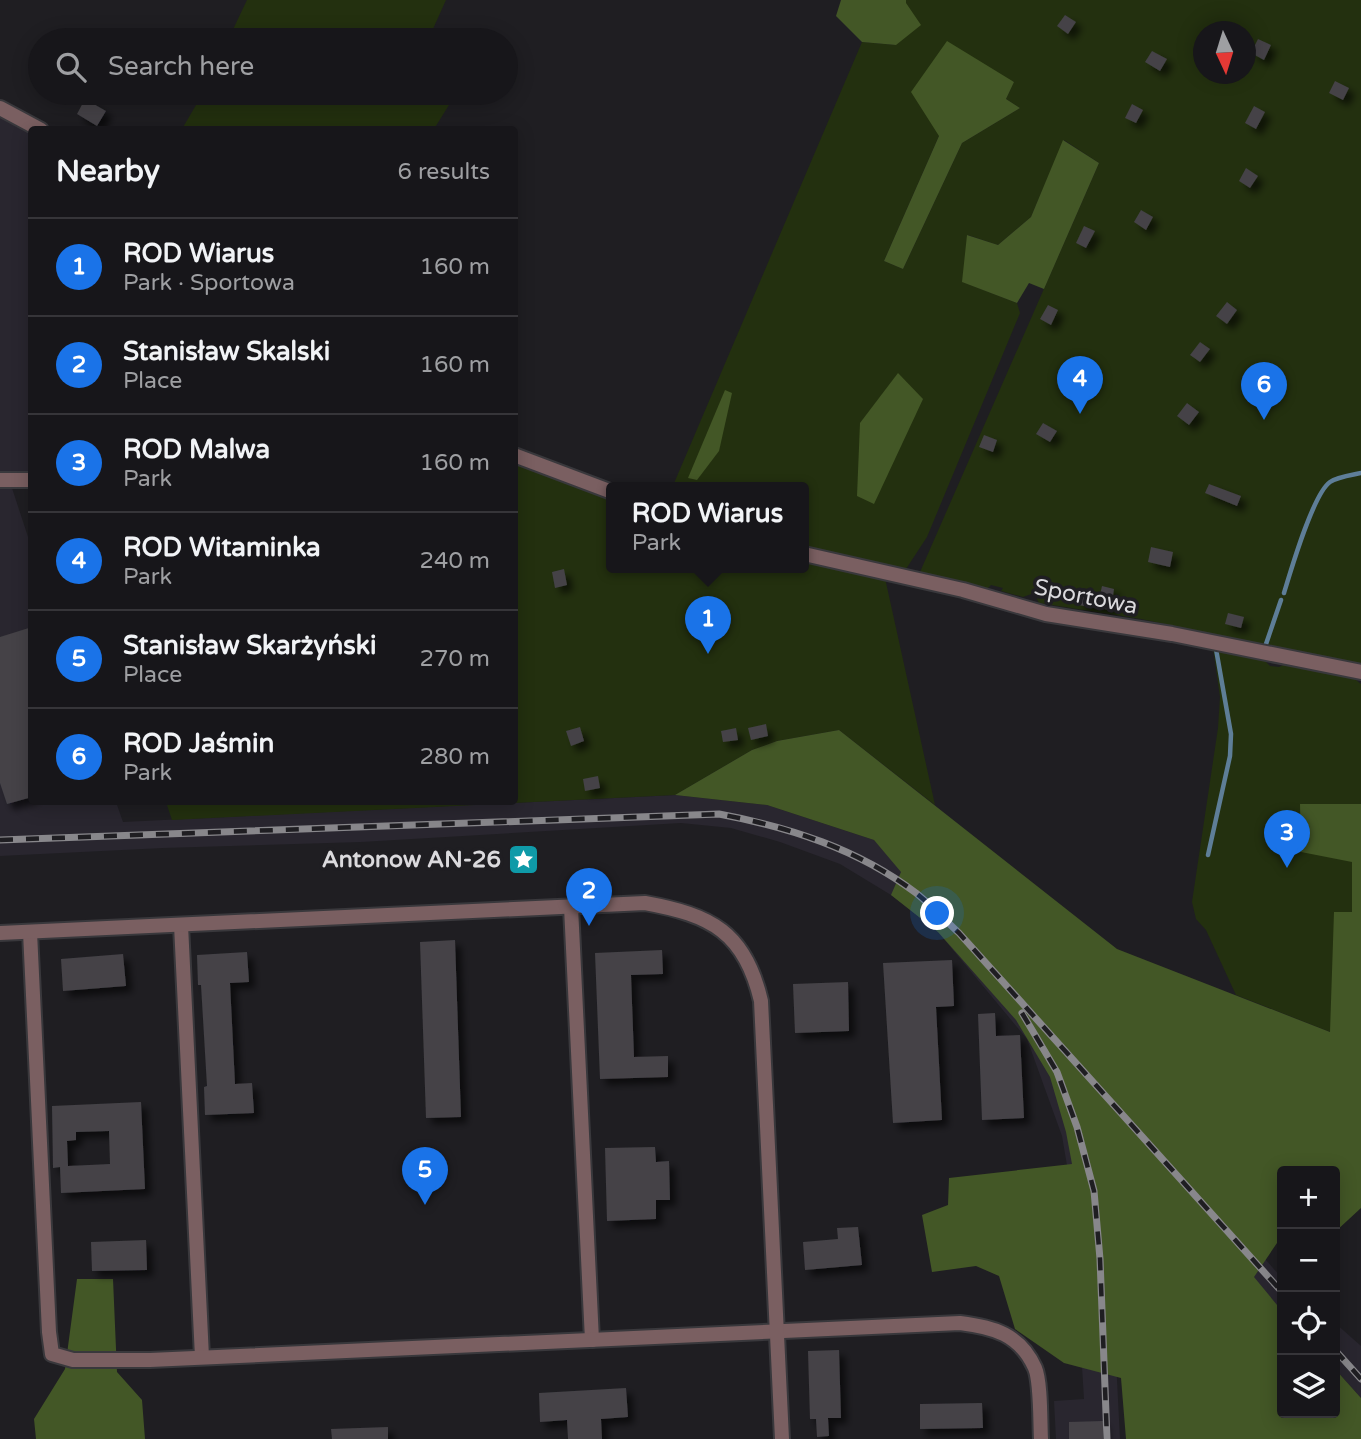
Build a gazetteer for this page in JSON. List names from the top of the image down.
{
  "streets": {
    "street": ["Sportowa"]
  },
  "places": {
    "place": ["Antonow AN-26"]
  },
  "north": "bottom",
  "page": {
    "search": "Search here",
    "heading": ["Nearby", "6 results"],
    "list": [
      {
        "mark": "1",
        "name": "ROD Wiarus",
        "note": "Park · Sportowa",
        "value": "160 m"
      },
      {
        "mark": "2",
        "name": "Stanisław Skalski",
        "note": "Place",
        "value": "160 m"
      },
      {
        "mark": "3",
        "name": "ROD Malwa",
        "note": "Park",
        "value": "160 m"
      },
      {
        "mark": "4",
        "name": "ROD Witaminka",
        "note": "Park",
        "value": "240 m"
      },
      {
        "mark": "5",
        "name": "Stanisław Skarżyński",
        "note": "Place",
        "value": "270 m"
      },
      {
        "mark": "6",
        "name": "ROD Jaśmin",
        "note": "Park",
        "value": "280 m"
      }
    ],
    "pins": [
      "4",
      "6",
      "1",
      "3",
      "2",
      "5"
    ],
    "popup": ["ROD Wiarus", "Park"],
    "map_buttons": ["+", "−"]
  }
}
